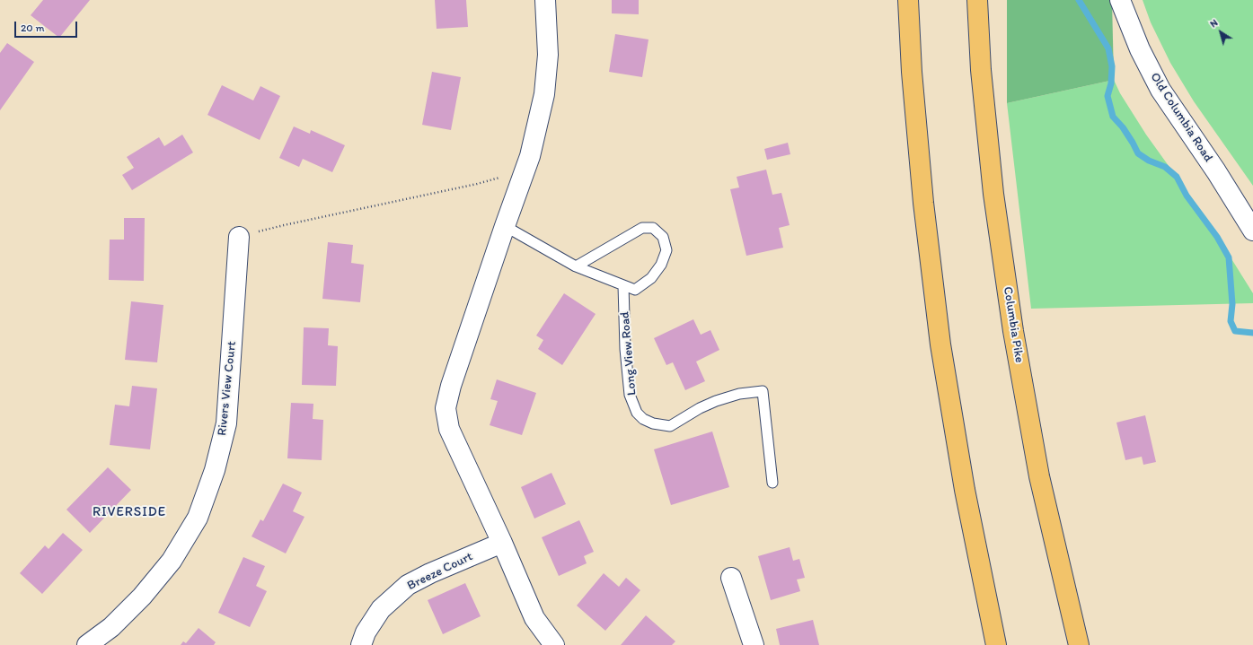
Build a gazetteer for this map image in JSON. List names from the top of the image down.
{
  "streets": {
    "highway": ["Columbia Pike"],
    "street": ["Old Columbia Road", "Rivers View Court", "Breeze Court"],
    "lane": ["Long View Road"]
  },
  "districts": ["RIVERSIDE"],
  "scale_bar": "20 m",
  "north": "top left"
}
